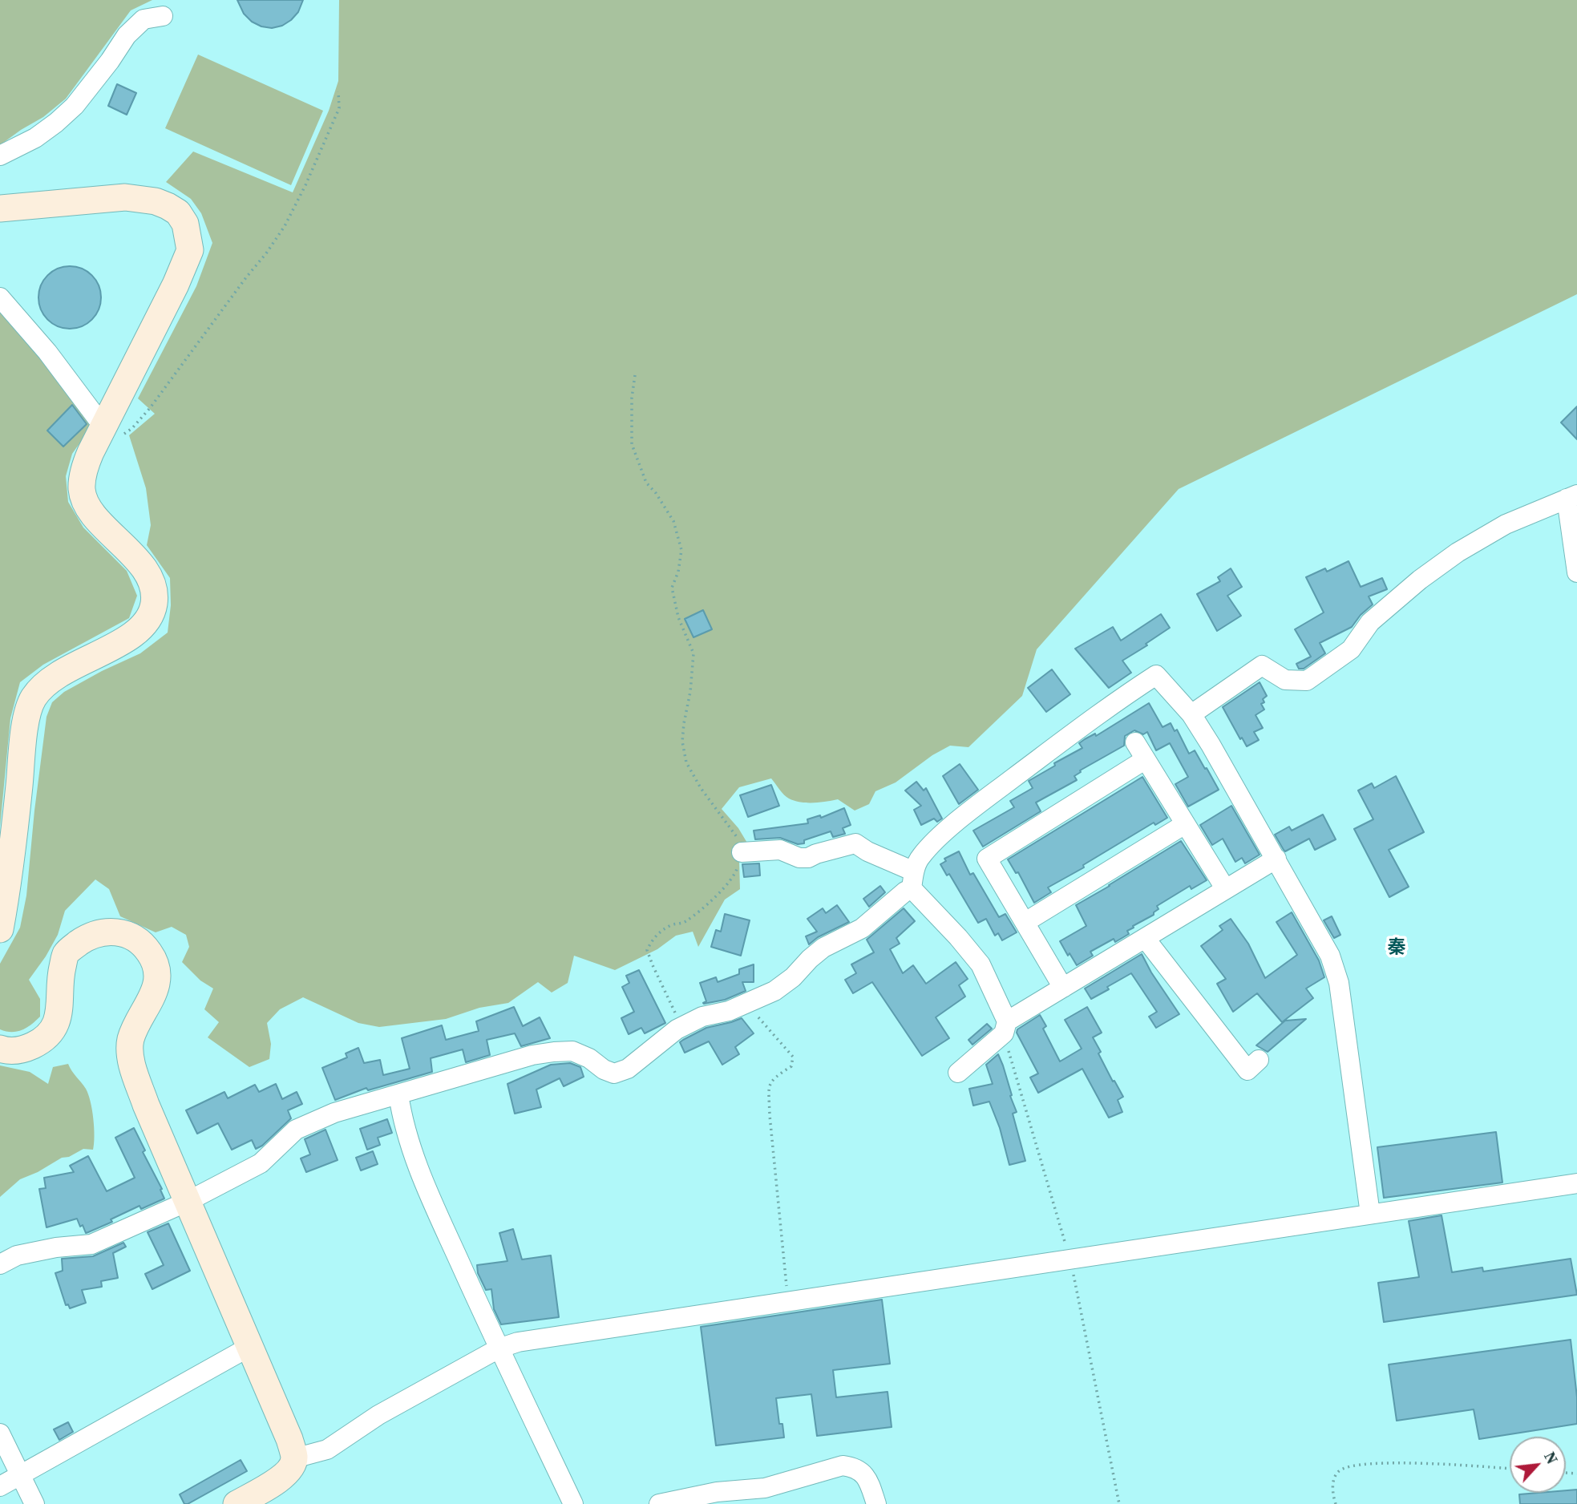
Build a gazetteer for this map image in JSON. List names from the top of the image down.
{
  "districts": ["秦"],
  "north": "top right"
}
